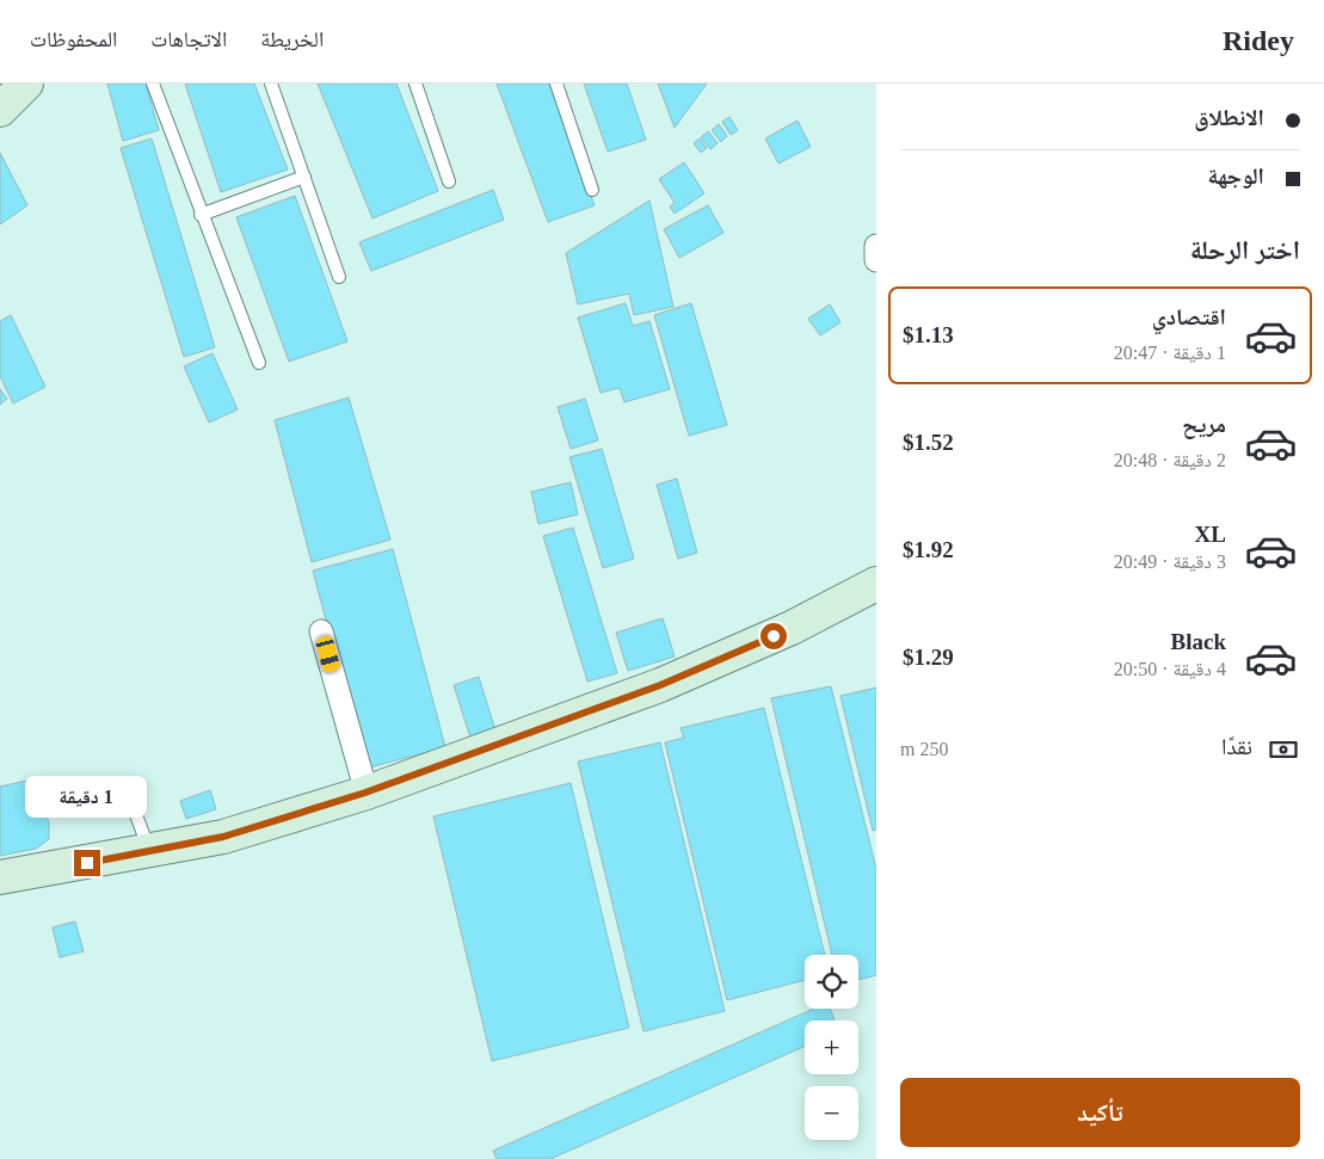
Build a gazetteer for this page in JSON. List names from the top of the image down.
{
  "page": {
    "header": "Ridey",
    "nav": ["الخريطة", "الاتجاهات", "المحفوظات"],
    "banner": ["الانطلاق", "الوجهة"],
    "heading": "اختر الرحلة",
    "list": [
      {
        "name": "اقتصادي",
        "note": "1 دقيقة · 20:47",
        "value": "$1.13"
      },
      {
        "name": "مريح",
        "note": "2 دقيقة · 20:48",
        "value": "$1.52"
      },
      {
        "name": "XL",
        "note": "3 دقيقة · 20:49",
        "value": "$1.92"
      },
      {
        "name": "Black",
        "note": "4 دقيقة · 20:50",
        "value": "$1.29"
      }
    ],
    "pay": ["نقدًا", "250 m"],
    "bubble": "1 دقيقة",
    "map_buttons": ["+", "−"],
    "buttons": "تأكيد"
  }
}
